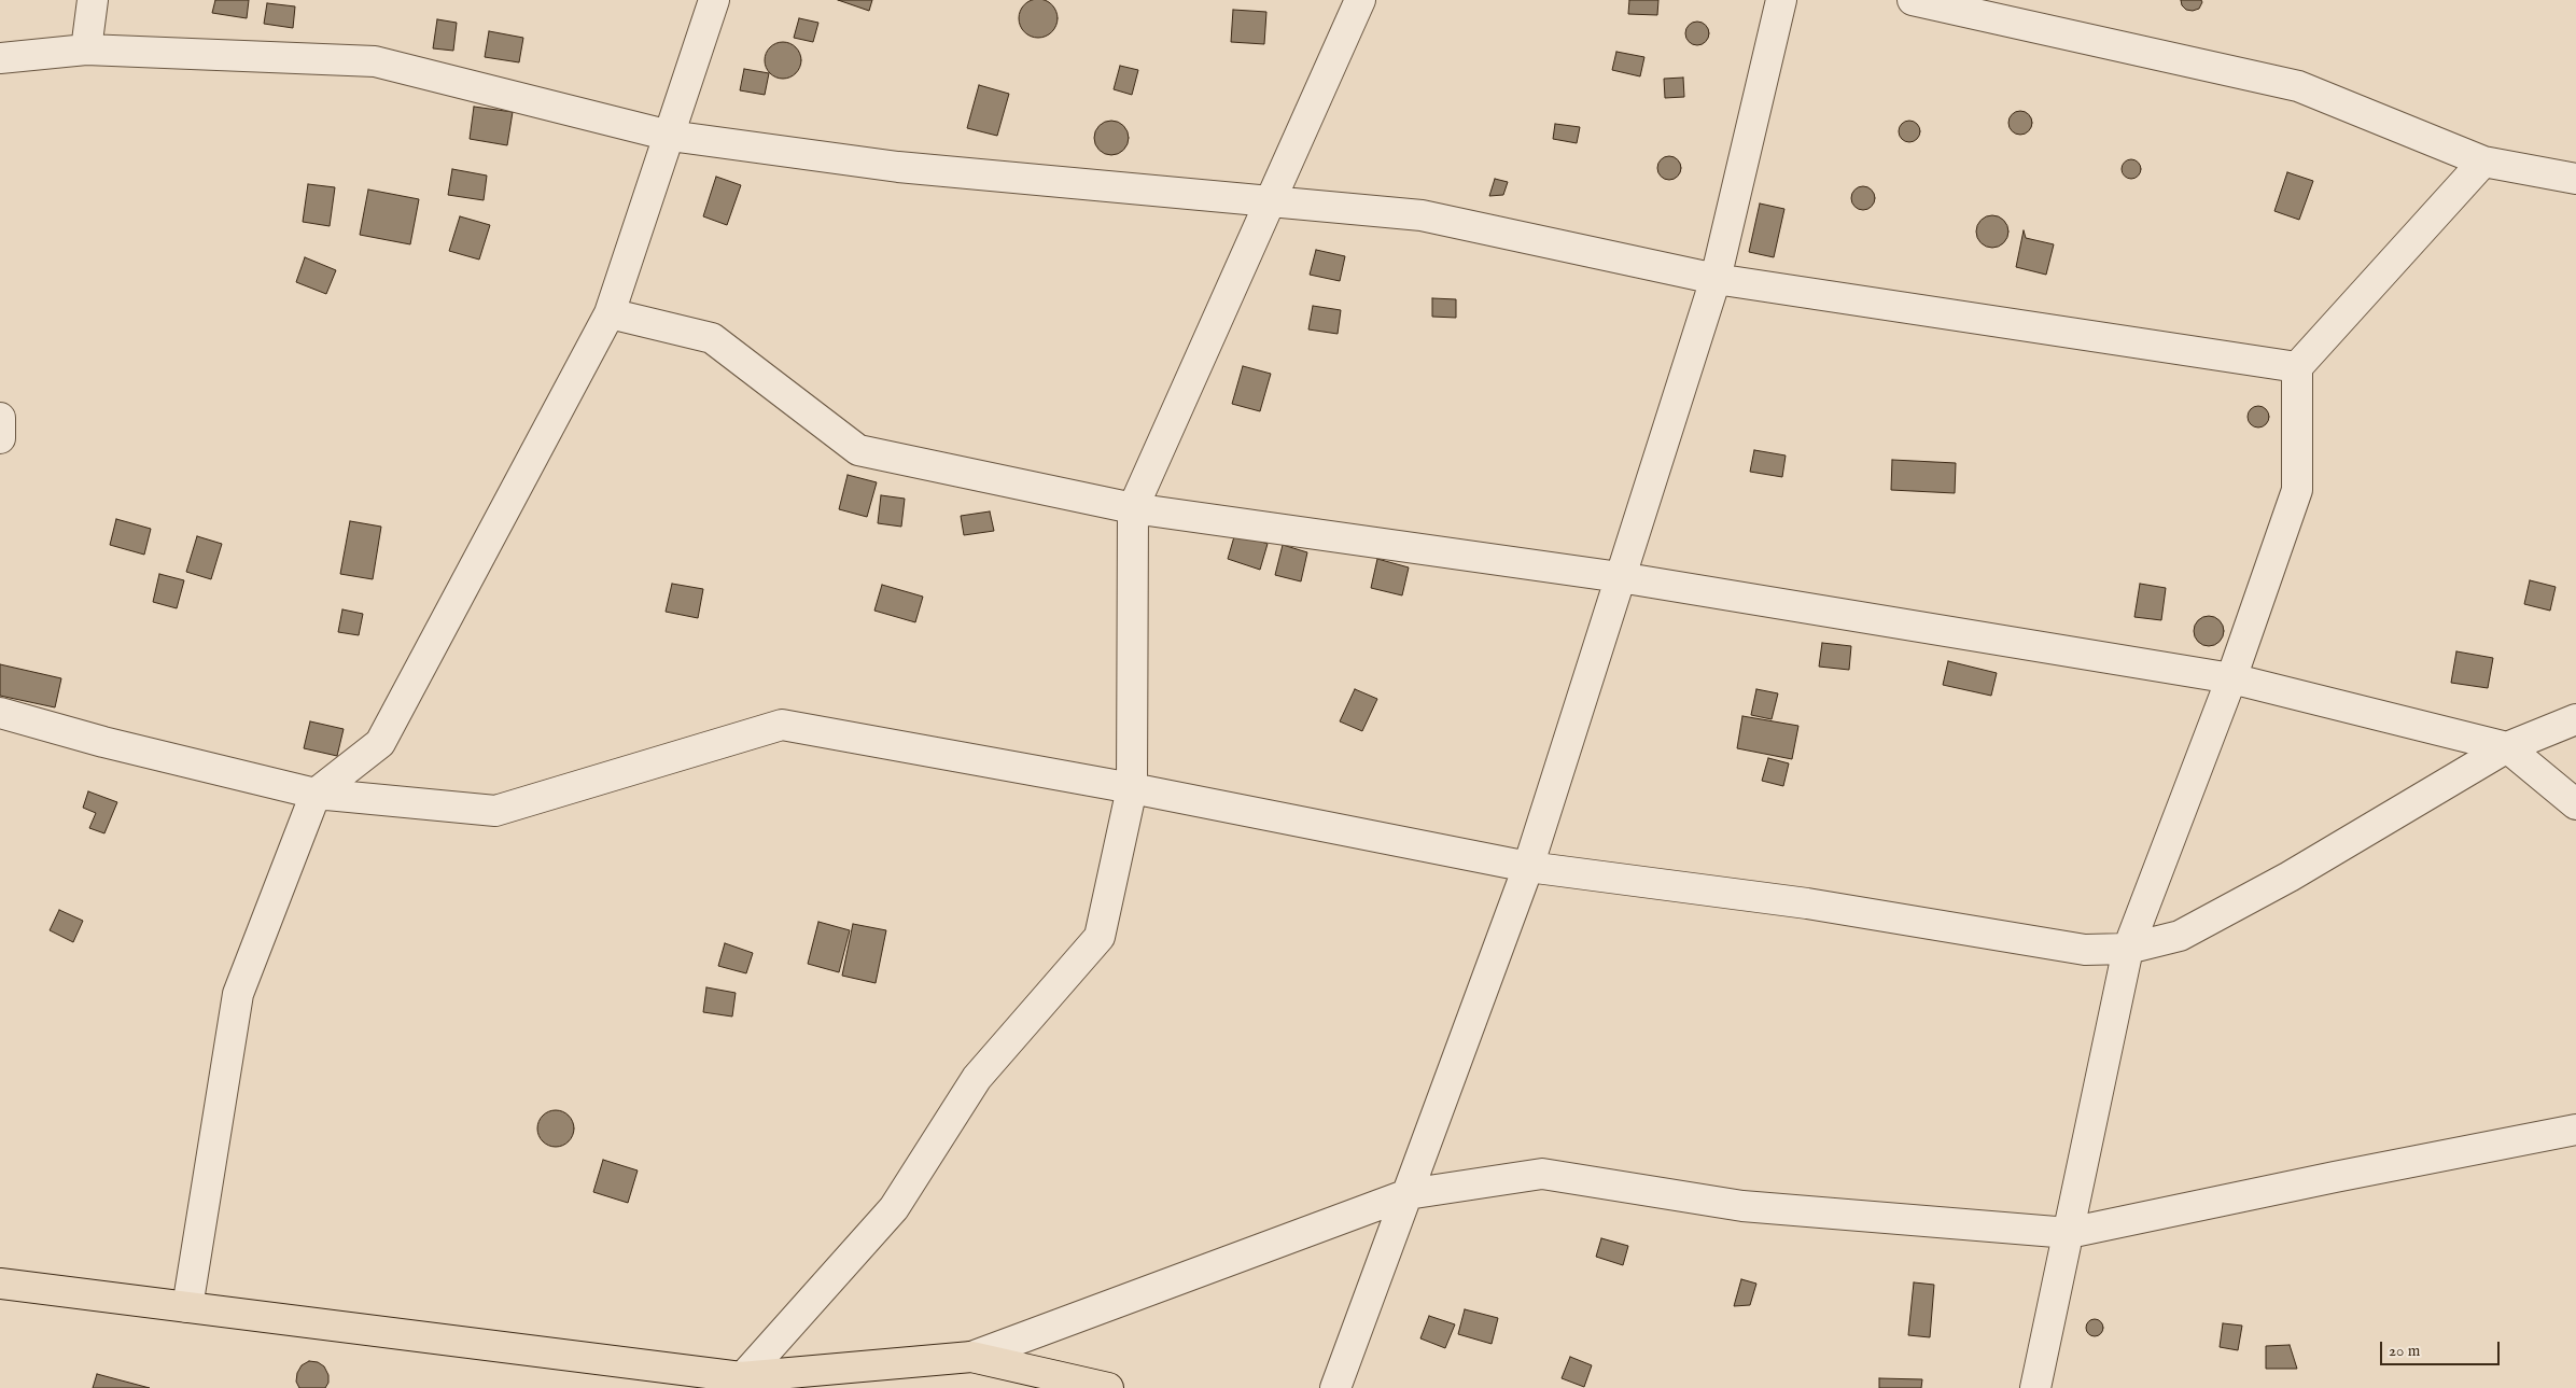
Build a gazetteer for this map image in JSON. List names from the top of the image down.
{
  "scale_bar": "20 m"
}
